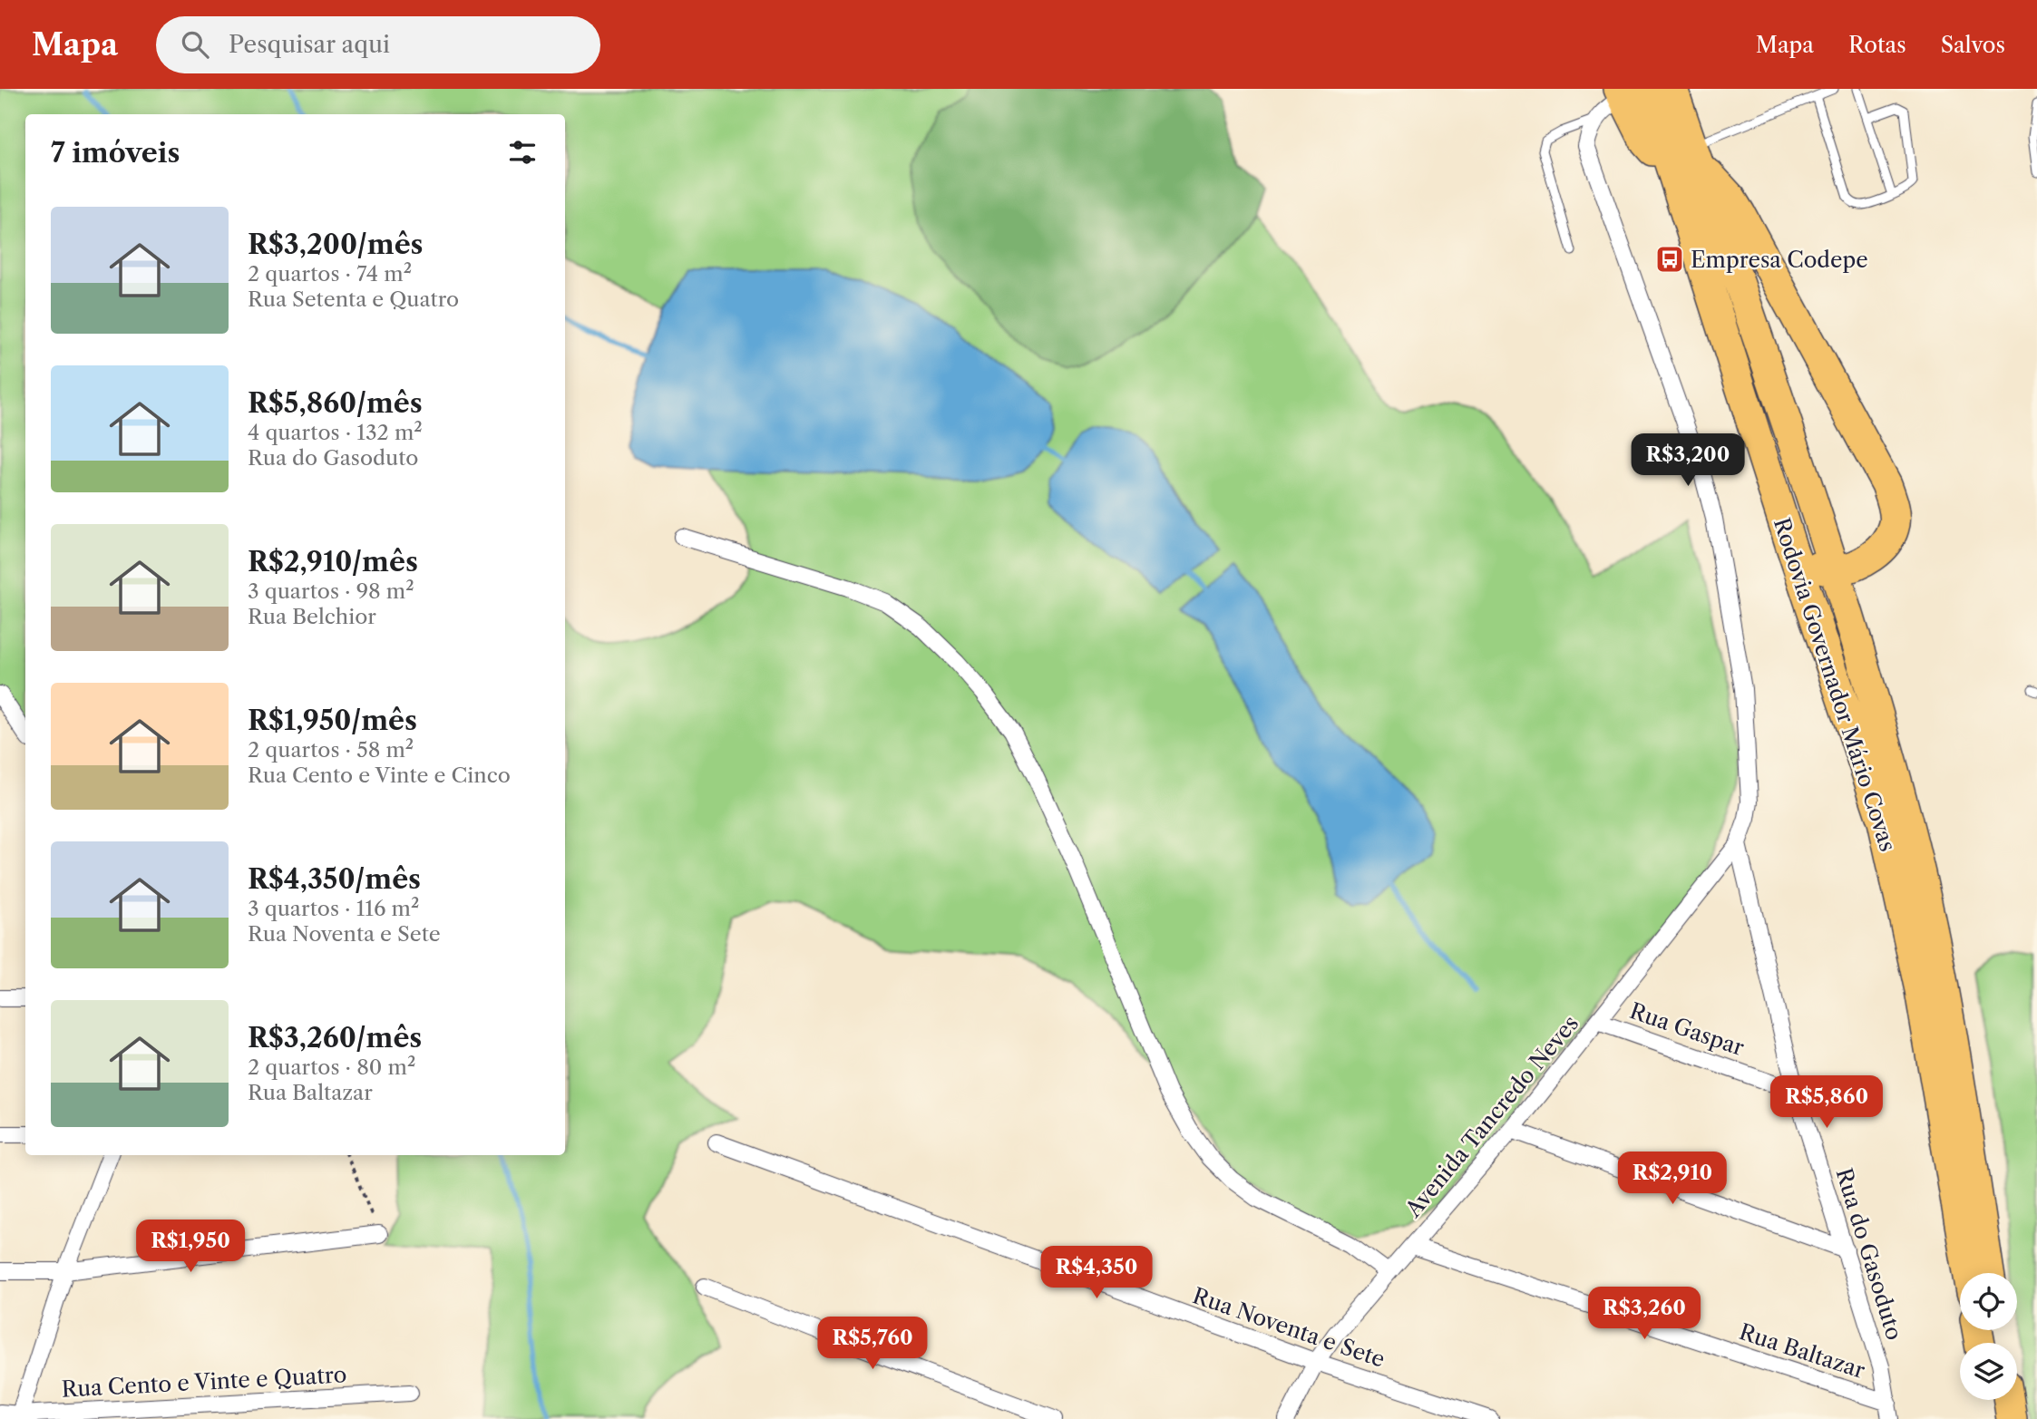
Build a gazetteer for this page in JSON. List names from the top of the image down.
{
  "streets": {
    "highway": ["Rodovia Governador Mário Covas"],
    "street": [
      "Rua Gaspar",
      "Avenida Tancredo Neves",
      "Rua do Gasoduto",
      "Rua Noventa e Sete",
      "Rua Baltazar",
      "Rua Cento e Vinte e Quatro"
    ]
  },
  "crossings": [
    ["Rua Gaspar", "Avenida Tancredo Neves"],
    ["Rua Gaspar", "Rua do Gasoduto"],
    ["Avenida Tancredo Neves", "Rua do Gasoduto"],
    ["Avenida Tancredo Neves", "Rua Noventa e Sete"],
    ["Avenida Tancredo Neves", "Rua Baltazar"],
    ["Rua do Gasoduto", "Rua Baltazar"]
  ],
  "places": {
    "bus stop": ["Empresa Codepe"]
  },
  "page": {
    "header": "Mapa",
    "search": "Pesquisar aqui",
    "nav": ["Mapa", "Rotas", "Salvos"],
    "heading": "7 imóveis",
    "list": [
      {
        "name": "R$3,200/mês",
        "note": "2 quartos · 74 m² · Rua Setenta e Quatro"
      },
      {
        "name": "R$5,860/mês",
        "note": "4 quartos · 132 m² · Rua do Gasoduto"
      },
      {
        "name": "R$2,910/mês",
        "note": "3 quartos · 98 m² · Rua Belchior"
      },
      {
        "name": "R$1,950/mês",
        "note": "2 quartos · 58 m² · Rua Cento e Vinte e Cinco"
      },
      {
        "name": "R$4,350/mês",
        "note": "3 quartos · 116 m² · Rua Noventa e Sete"
      },
      {
        "name": "R$3,260/mês",
        "note": "2 quartos · 80 m² · Rua Baltazar"
      }
    ],
    "price": [
      "R$3,200",
      "R$5,860",
      "R$2,910",
      "R$1,950",
      "R$4,350",
      "R$3,260",
      "R$5,760"
    ]
  }
}
